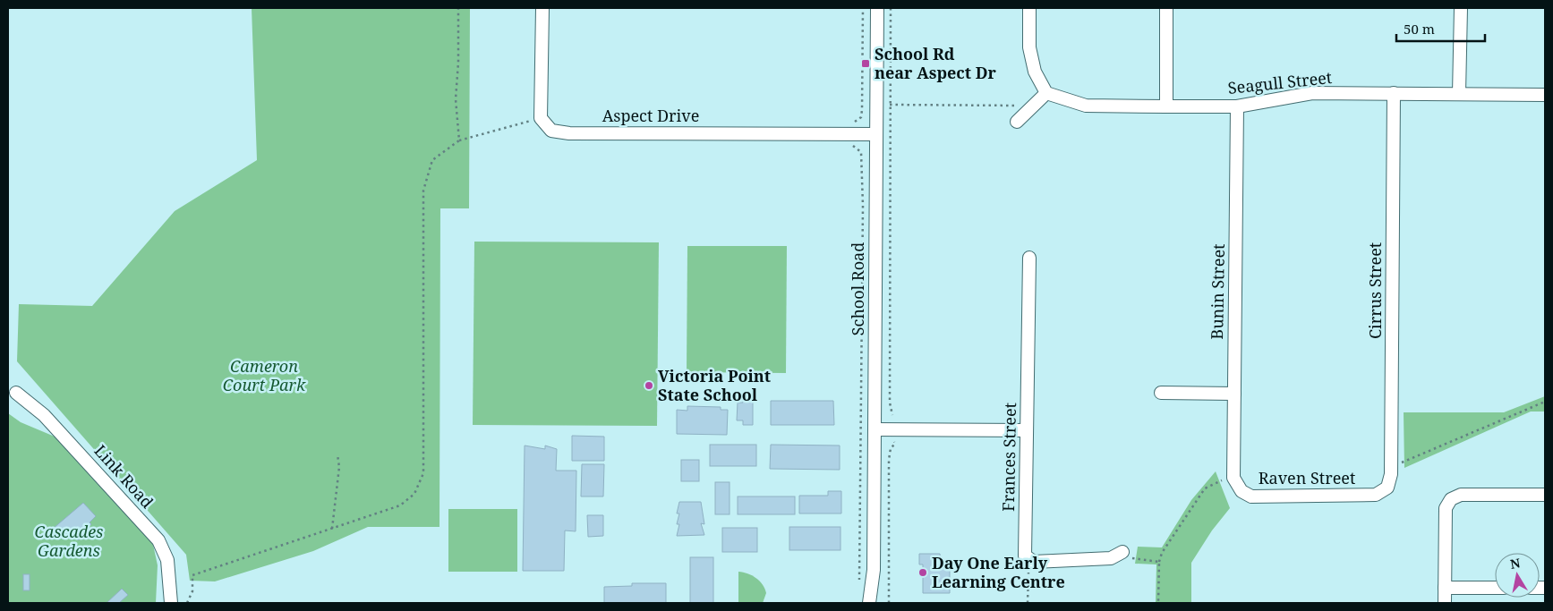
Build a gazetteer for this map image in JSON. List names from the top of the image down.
{
  "streets": {
    "street": [
      "Seagull Street",
      "Aspect Drive",
      "School Road",
      "Cirrus Street",
      "Bunin Street",
      "Frances Street",
      "Link Road",
      "Raven Street"
    ]
  },
  "crossings": [
    ["Seagull Street", "Cirrus Street"],
    ["Seagull Street", "Bunin Street"],
    ["Aspect Drive", "School Road"],
    ["Cirrus Street", "Raven Street"],
    ["Bunin Street", "Raven Street"]
  ],
  "parks": ["Cameron Court Park", "Cascades Gardens"],
  "places": {
    "transit": ["School Rd near Aspect Dr"],
    "other": ["Victoria Point State School", "Day One Early Learning Centre"]
  },
  "scale_bar": "50 m",
  "north": "top"
}
